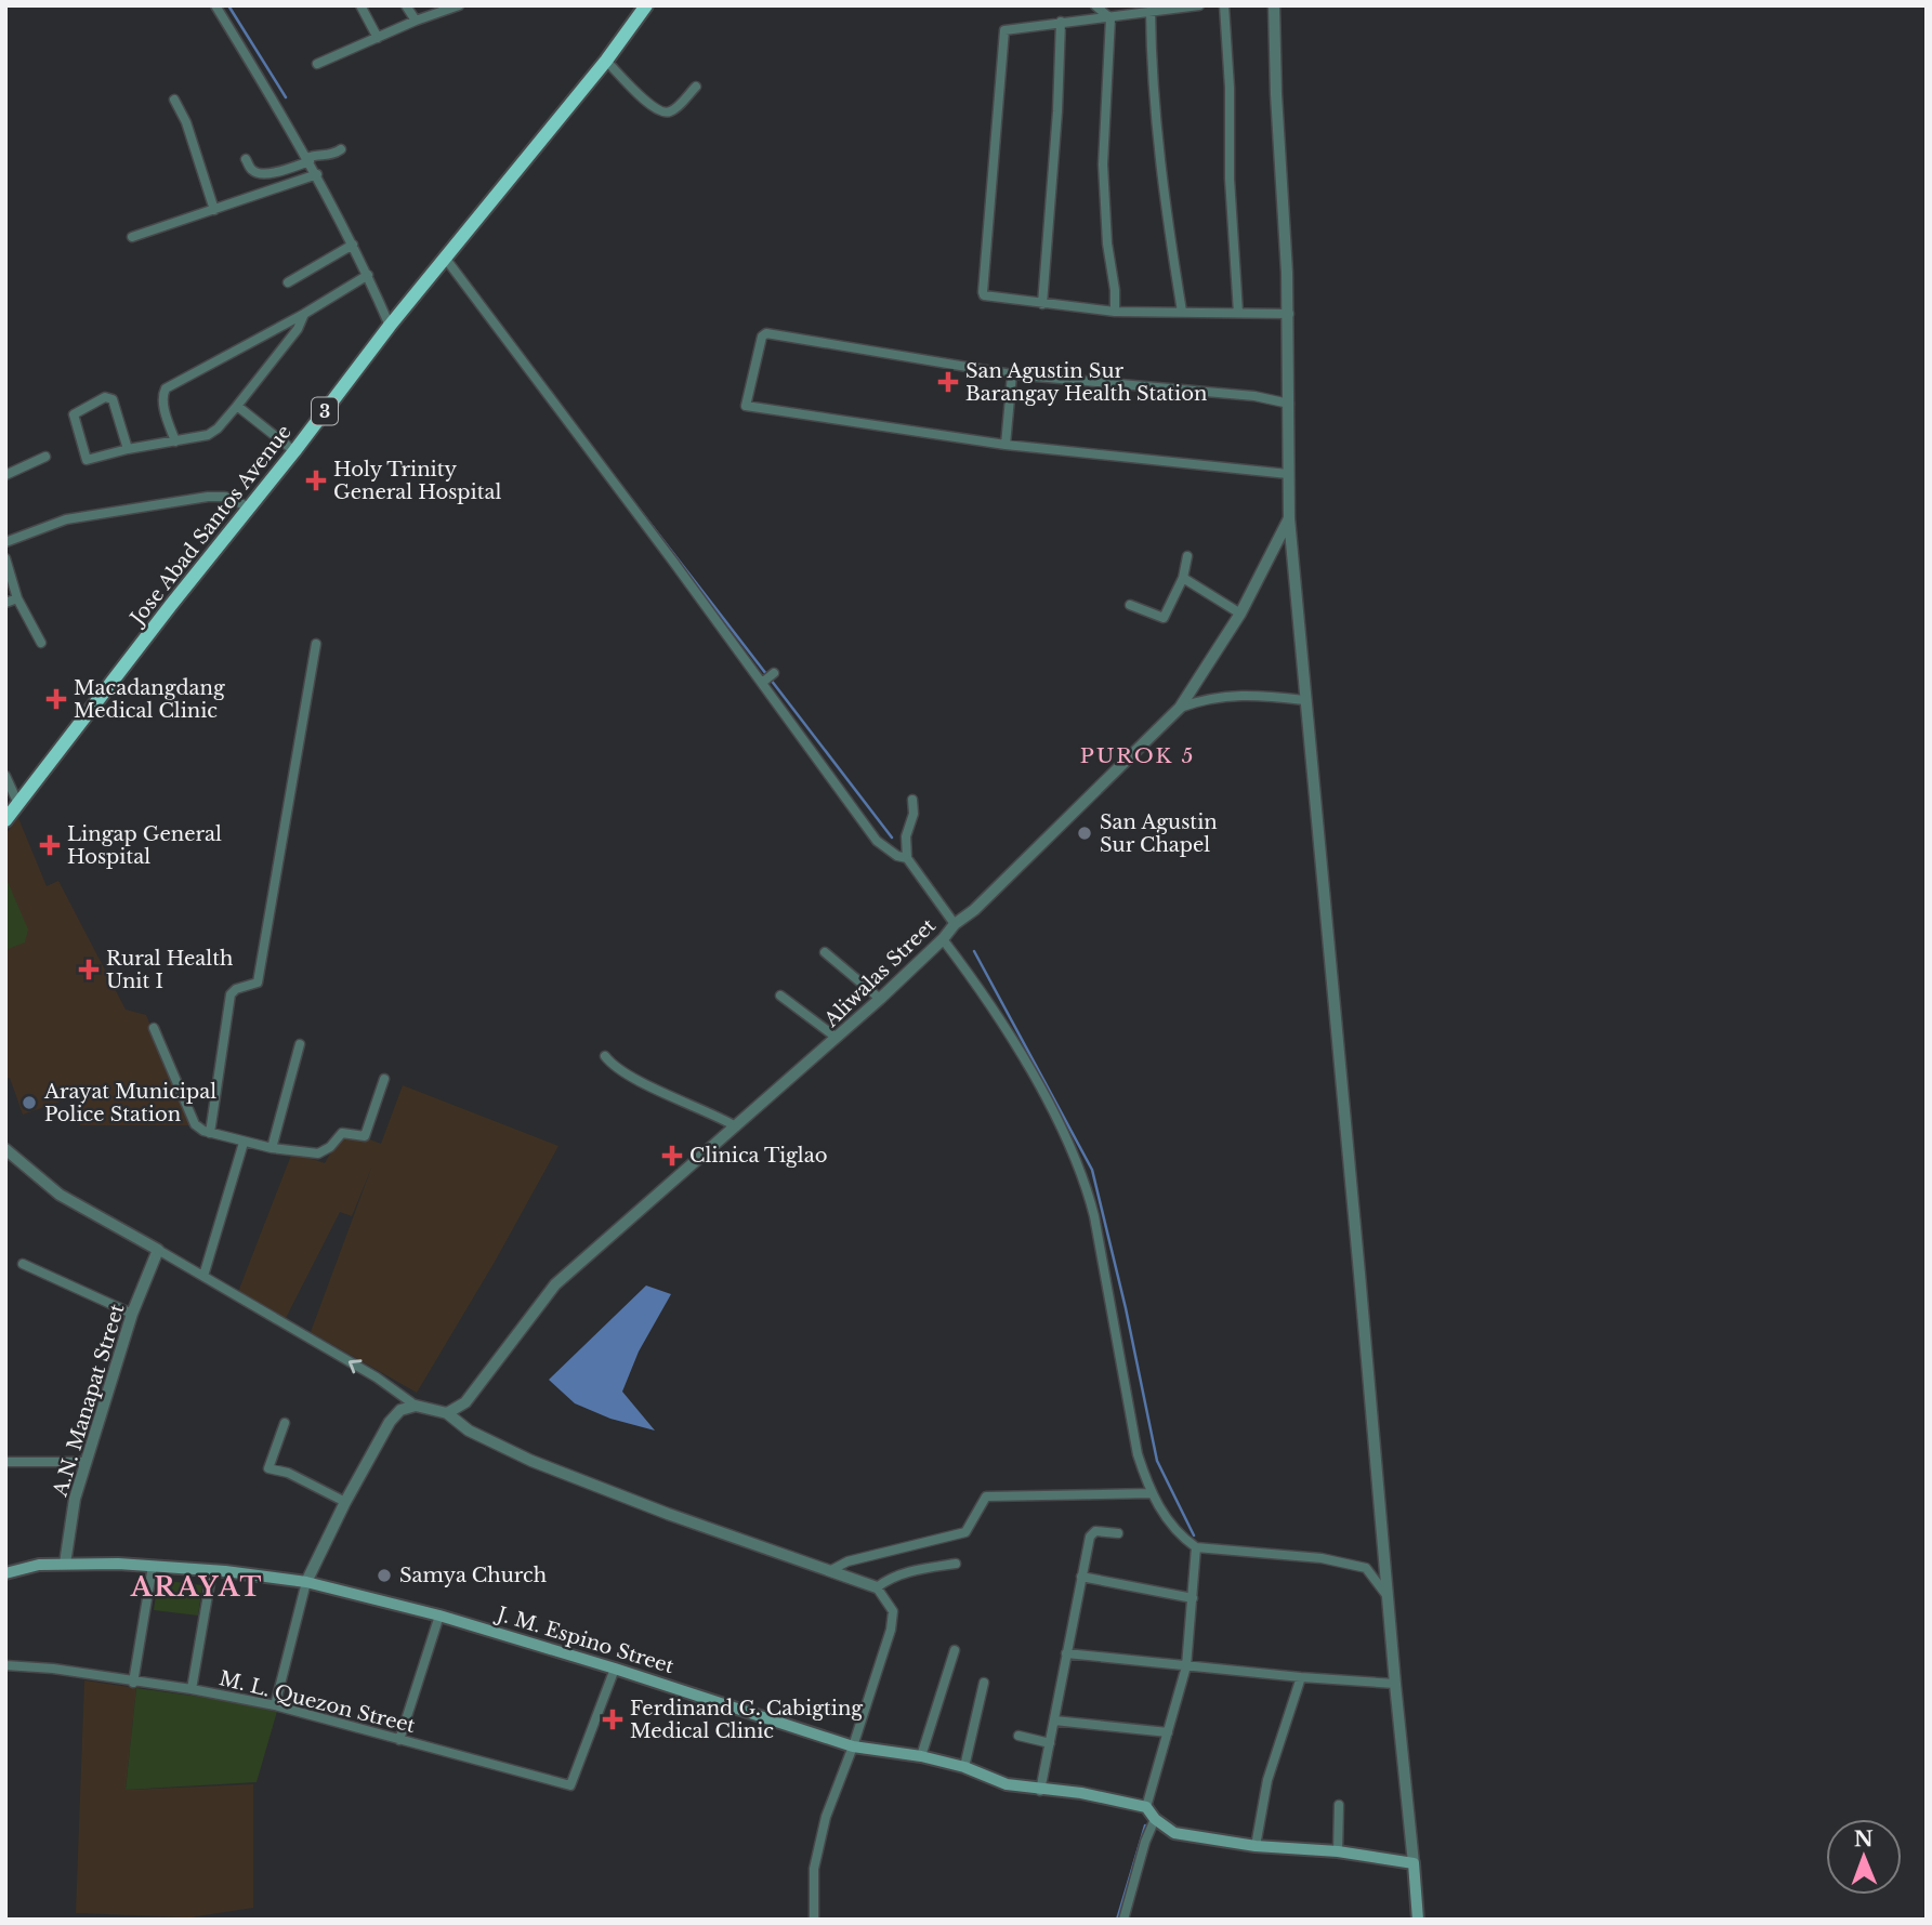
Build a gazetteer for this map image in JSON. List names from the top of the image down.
{
  "streets": {
    "highway": ["3", "Jose Abad Santos Avenue"],
    "main road": ["J. M. Espino Street"],
    "street": ["Aliwalas Street", "A.N. Manapat Street", "M. L. Quezon Street"]
  },
  "crossings": [
    ["A.N. Manapat Street", "J. M. Espino Street"],
    ["J. M. Espino Street", "M. L. Quezon Street"]
  ],
  "districts": ["PUROK 5", "ARAYAT"],
  "places": {
    "health": [
      "San Agustin Sur Barangay Health Station",
      "Holy Trinity General Hospital",
      "Macadangdang Medical Clinic",
      "Lingap General Hospital",
      "Rural Health Unit I",
      "Clinica Tiglao",
      "Ferdinand G. Cabigting Medical Clinic"
    ],
    "other": ["San Agustin Sur Chapel", "Arayat Municipal Police Station", "Samya Church"]
  },
  "north": "top"
}
